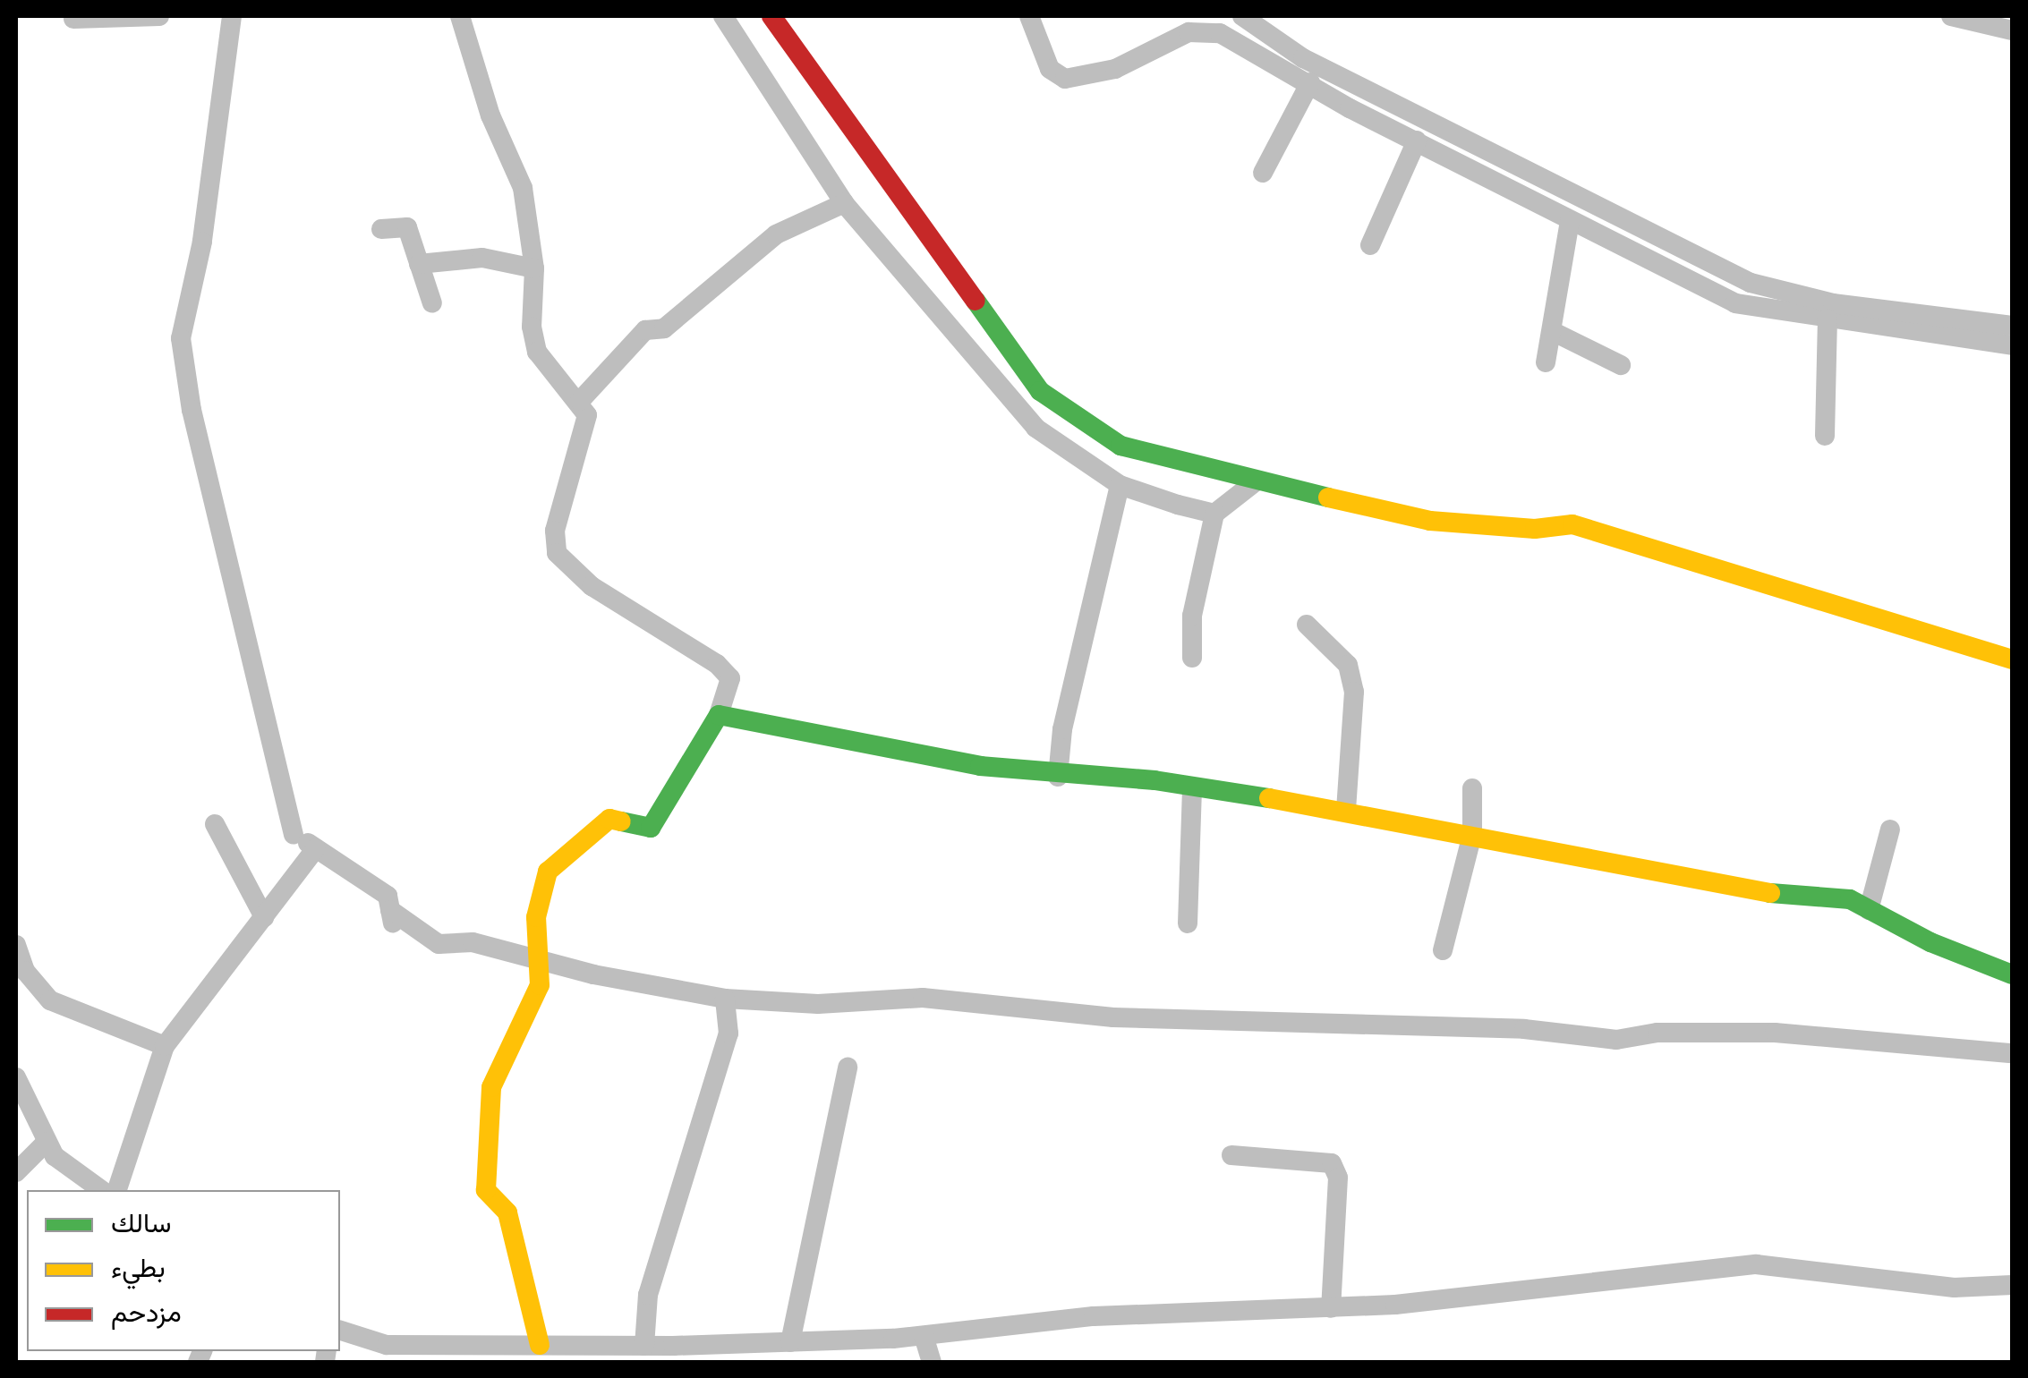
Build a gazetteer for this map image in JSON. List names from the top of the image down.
{
  "legend": ["سالك", "بطيء", "مزدحم"]
}
